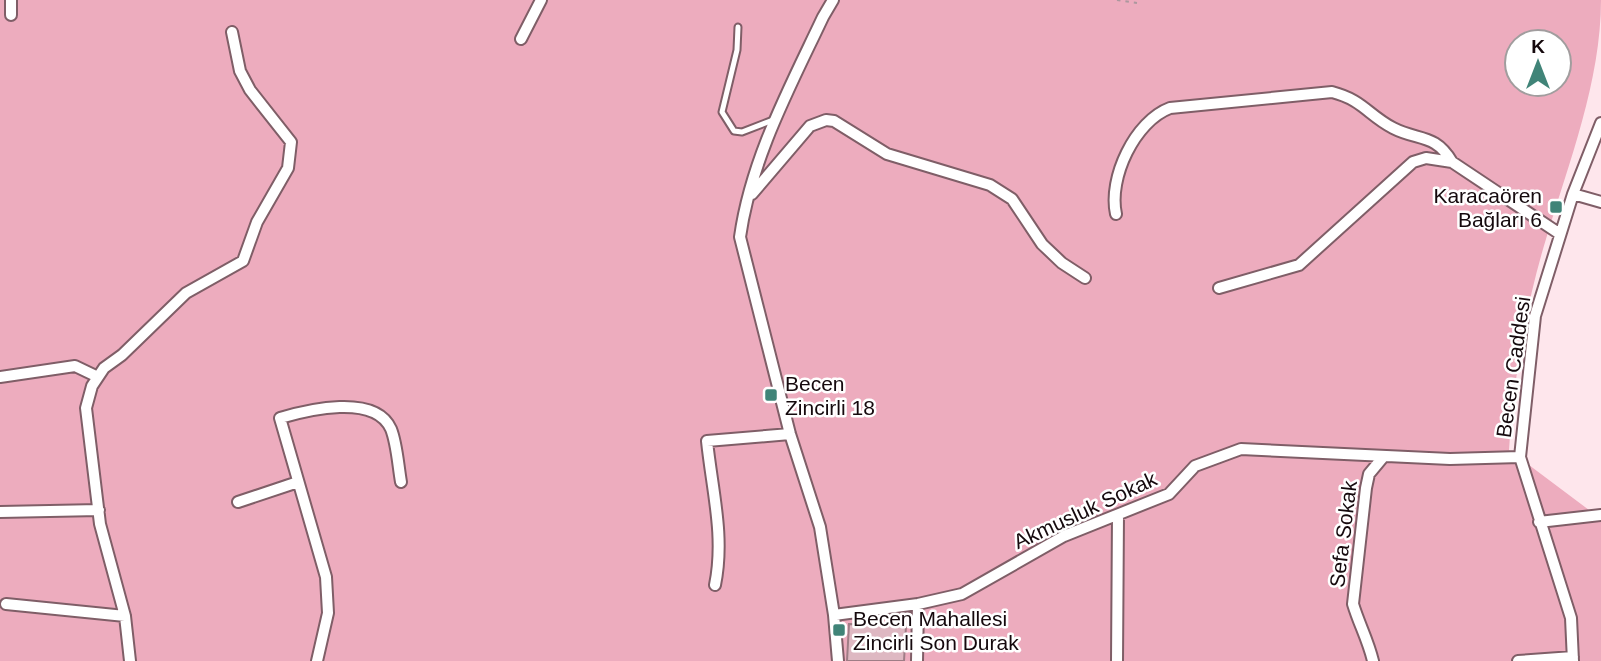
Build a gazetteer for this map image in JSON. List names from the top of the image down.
{
  "streets": {
    "street": ["Becen Caddesi", "Akmusluk Sokak", "Sefa Sokak"]
  },
  "crossings": [
    ["Becen Caddesi", "Akmusluk Sokak"],
    ["Akmusluk Sokak", "Sefa Sokak"]
  ],
  "places": {
    "transit": ["Karacaören Bağları 6", "Becen Zincirli 18", "Becen Mahallesi Zincirli Son Durak"]
  },
  "north": "top"
}
